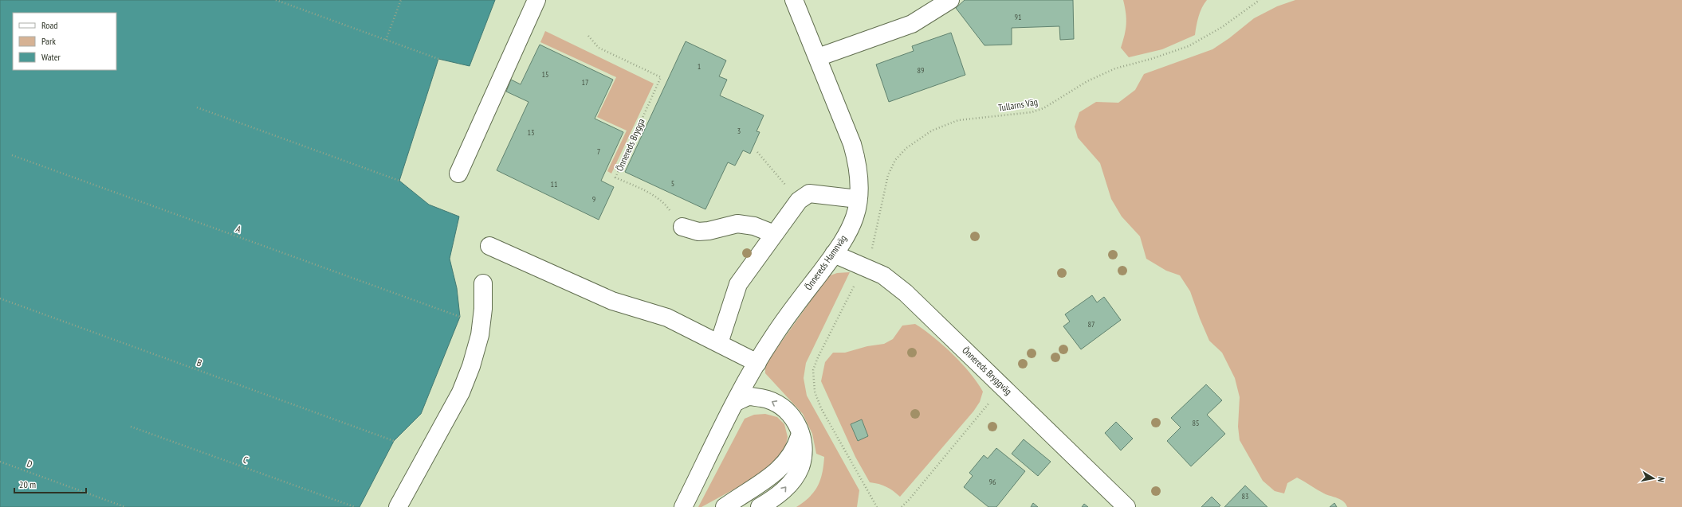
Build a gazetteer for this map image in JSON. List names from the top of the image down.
{
  "streets": {
    "street": ["Önnereds Hamnväg", "Önnereds Bryggväg"],
    "path": [
      "Tullarns Väg",
      "Önnereds Brygga",
      "A",
      "B",
      "C",
      "D"
    ]
  },
  "crossings": [
    ["Tullarns Väg", "Önnereds Bryggväg"],
    ["Önnereds Hamnväg", "Önnereds Bryggväg"]
  ],
  "house_numbers": [
    "91",
    "1",
    "89",
    "15",
    "17",
    "3",
    "13",
    "7",
    "5",
    "11",
    "9",
    "87",
    "85",
    "96",
    "83"
  ],
  "legend": ["Road", "Park", "Water"],
  "scale_bar": "20 m",
  "north": "right"
}
